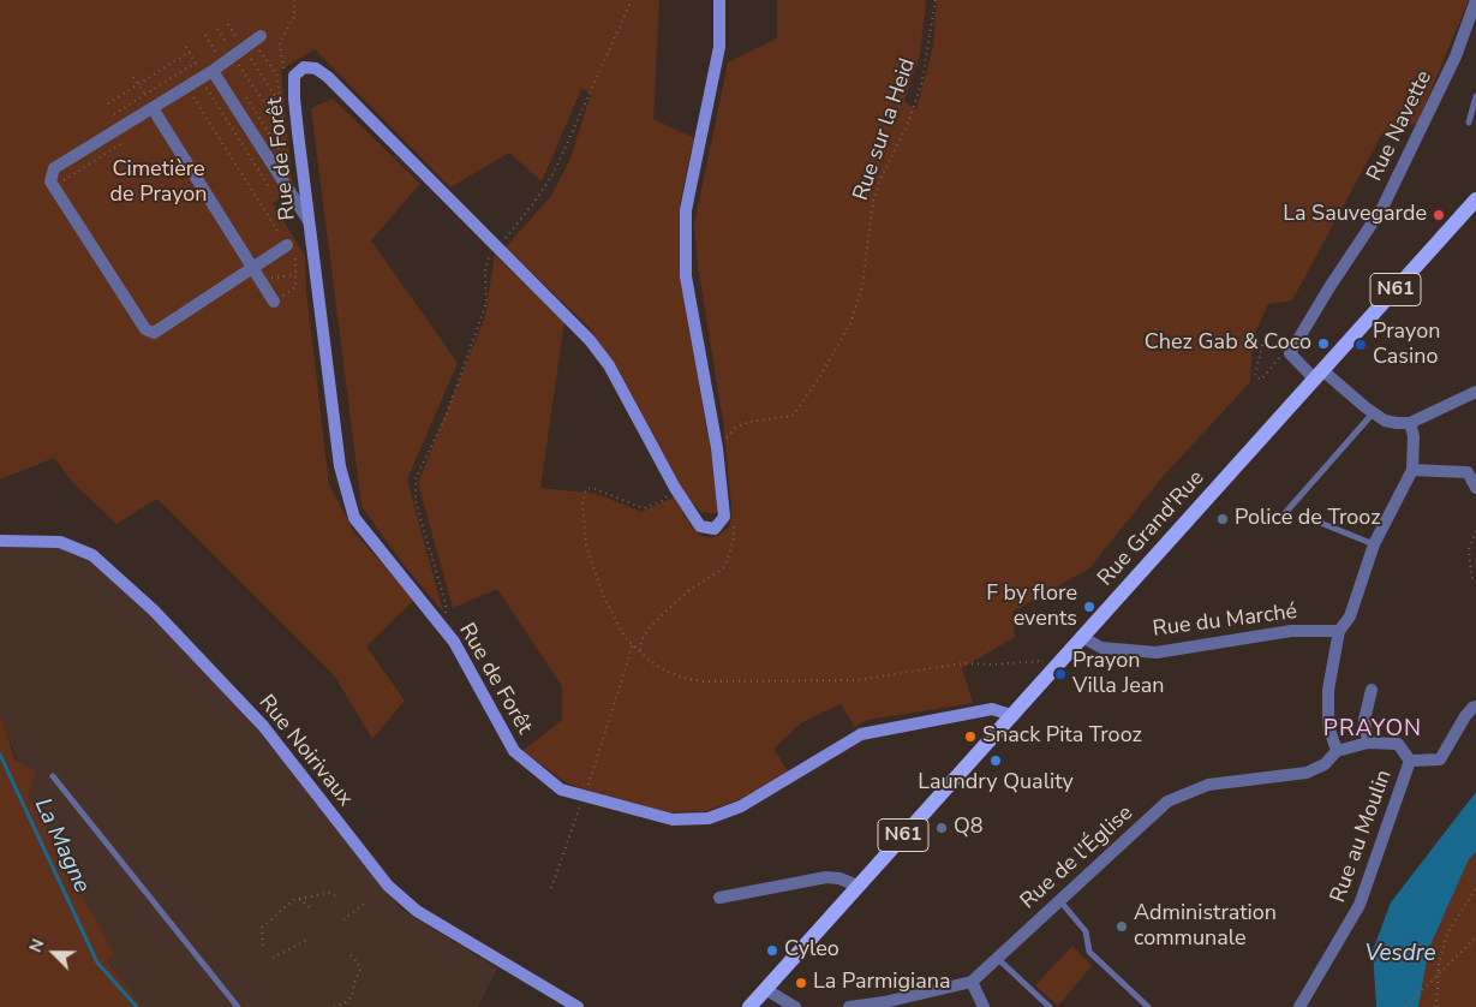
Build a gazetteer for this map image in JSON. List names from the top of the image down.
{
  "streets": {
    "main road": ["N61", "Rue Grand'Rue"],
    "street": [
      "Rue Navette",
      "Rue de Forêt",
      "Rue du Marché",
      "Rue Noirivaux",
      "Rue au Moulin",
      "Rue de l'Église"
    ],
    "path": ["Rue sur la Heid"]
  },
  "crossings": [
    ["Rue sur la Heid", "Rue de Forêt"],
    ["Rue de Forêt", "Rue Grand'Rue"],
    ["Rue Grand'Rue", "Rue du Marché"]
  ],
  "districts": ["PRAYON"],
  "water": ["La Magne", "Vesdre"],
  "parks": ["Cimetière de Prayon"],
  "places": [
    "La Sauvegarde",
    "Chez Gab & Coco",
    "Prayon Casino",
    "Police de Trooz",
    "F by flore events",
    "Prayon Villa Jean",
    "Snack Pita Trooz",
    "Laundry Quality",
    "Q8",
    "Administration communale",
    "Cyleo",
    "La Parmigiana"
  ],
  "north": "top left"
}
